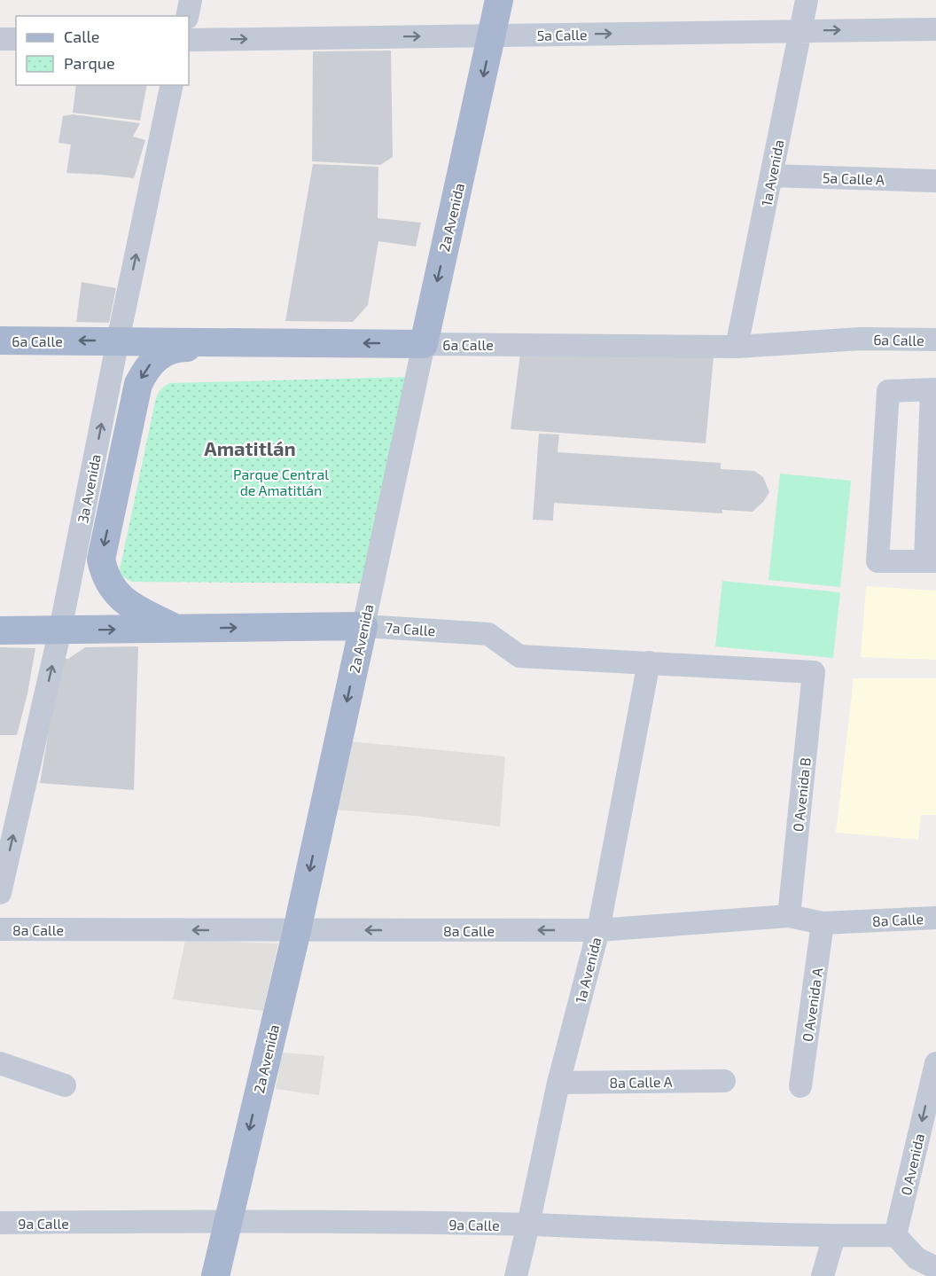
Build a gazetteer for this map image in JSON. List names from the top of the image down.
{
  "streets": {
    "main road": ["2a Avenida", "6a Calle", "7a Calle"],
    "street": [
      "5a Calle",
      "1a Avenida",
      "5a Calle A",
      "3a Avenida",
      "0 Avenida B",
      "8a Calle",
      "0 Avenida A",
      "8a Calle A",
      "0 Avenida",
      "9a Calle"
    ]
  },
  "crossings": [
    ["5a Calle", "1a Avenida"],
    ["5a Calle", "2a Avenida"],
    ["1a Avenida", "5a Calle A"],
    ["1a Avenida", "6a Calle"],
    ["1a Avenida", "7a Calle"],
    ["1a Avenida", "8a Calle"],
    ["1a Avenida", "8a Calle A"],
    ["1a Avenida", "9a Calle"],
    ["2a Avenida", "6a Calle"],
    ["2a Avenida", "7a Calle"],
    ["2a Avenida", "8a Calle"],
    ["2a Avenida", "9a Calle"],
    ["6a Calle", "3a Avenida"],
    ["3a Avenida", "7a Calle"],
    ["7a Calle", "0 Avenida B"],
    ["0 Avenida B", "8a Calle"],
    ["8a Calle", "0 Avenida A"],
    ["0 Avenida", "9a Calle"]
  ],
  "one_way": [
    "5a Calle",
    "2a Avenida",
    "3a Avenida",
    "7a Calle",
    "8a Calle",
    "0 Avenida"
  ],
  "districts": ["Amatitlán"],
  "parks": ["Parque Central de Amatitlán"],
  "legend": ["Calle", "Parque"]
}
